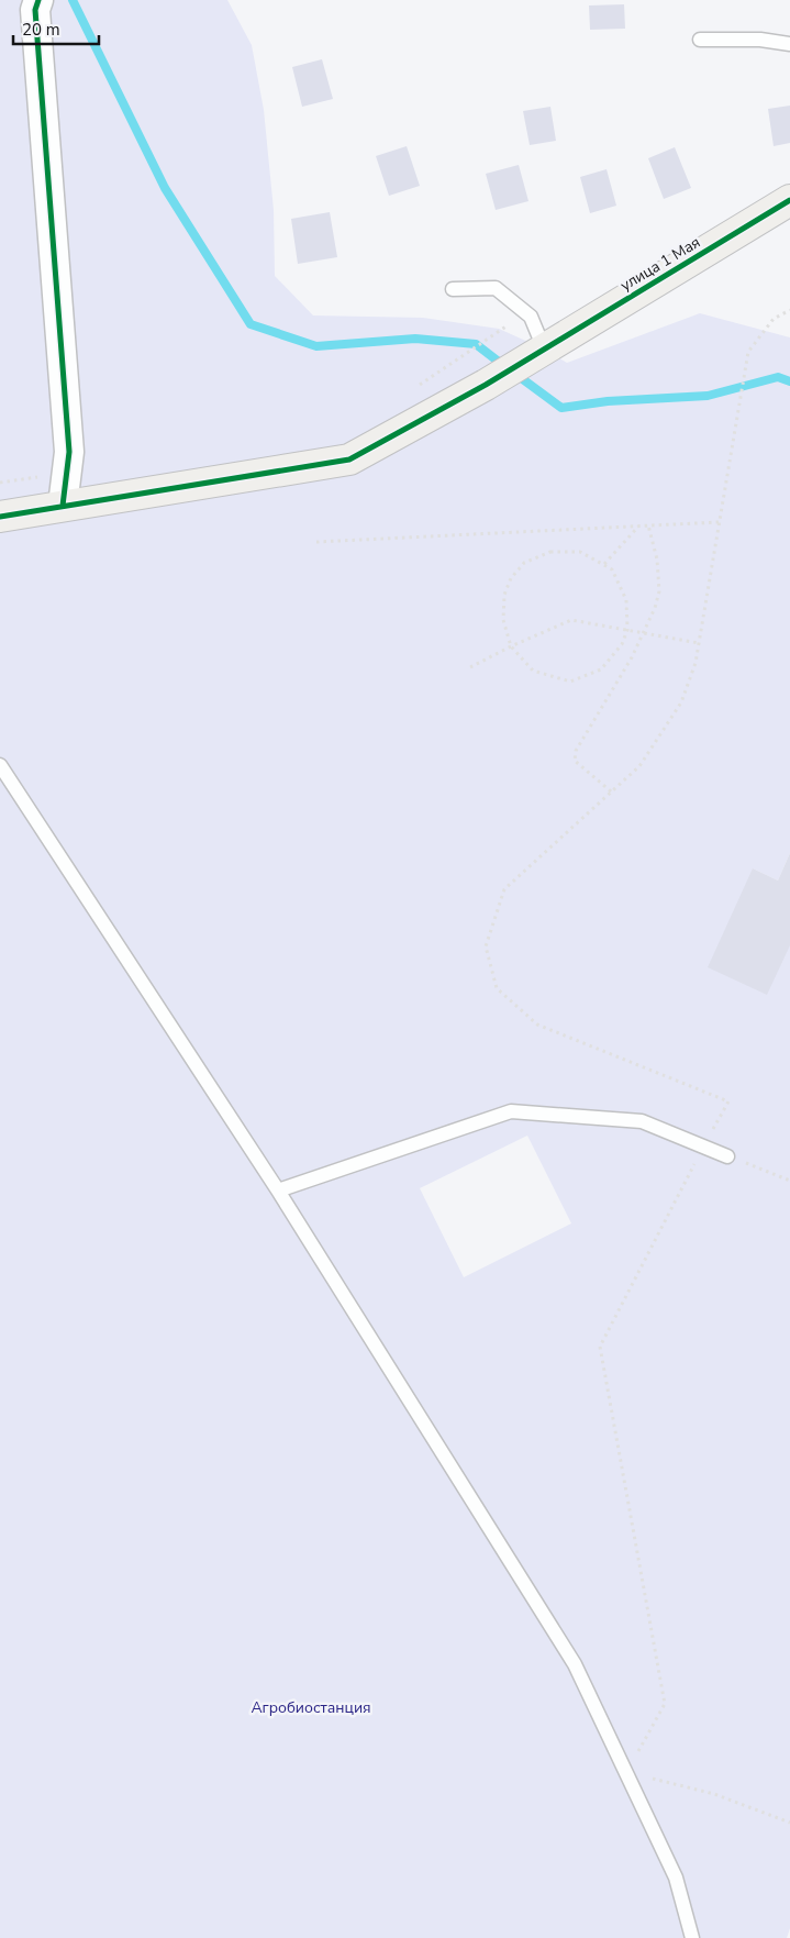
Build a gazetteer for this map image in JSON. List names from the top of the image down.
{
  "streets": {
    "street": ["улица 1 Мая"]
  },
  "parks": ["Агробиостанция"],
  "scale_bar": "20 m"
}
